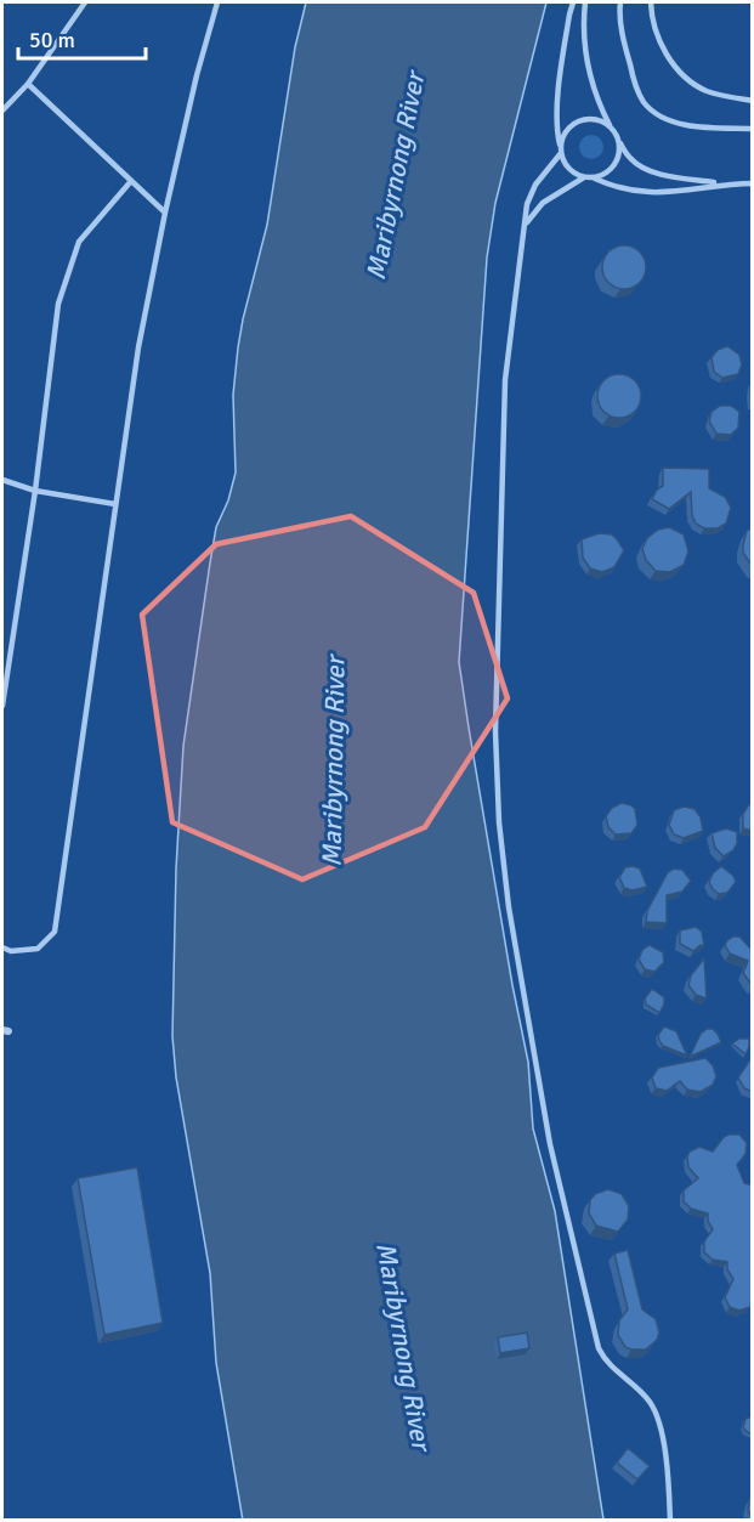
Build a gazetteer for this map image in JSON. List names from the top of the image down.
{
  "water": ["Maribyrnong River"],
  "scale_bar": "50 m"
}
